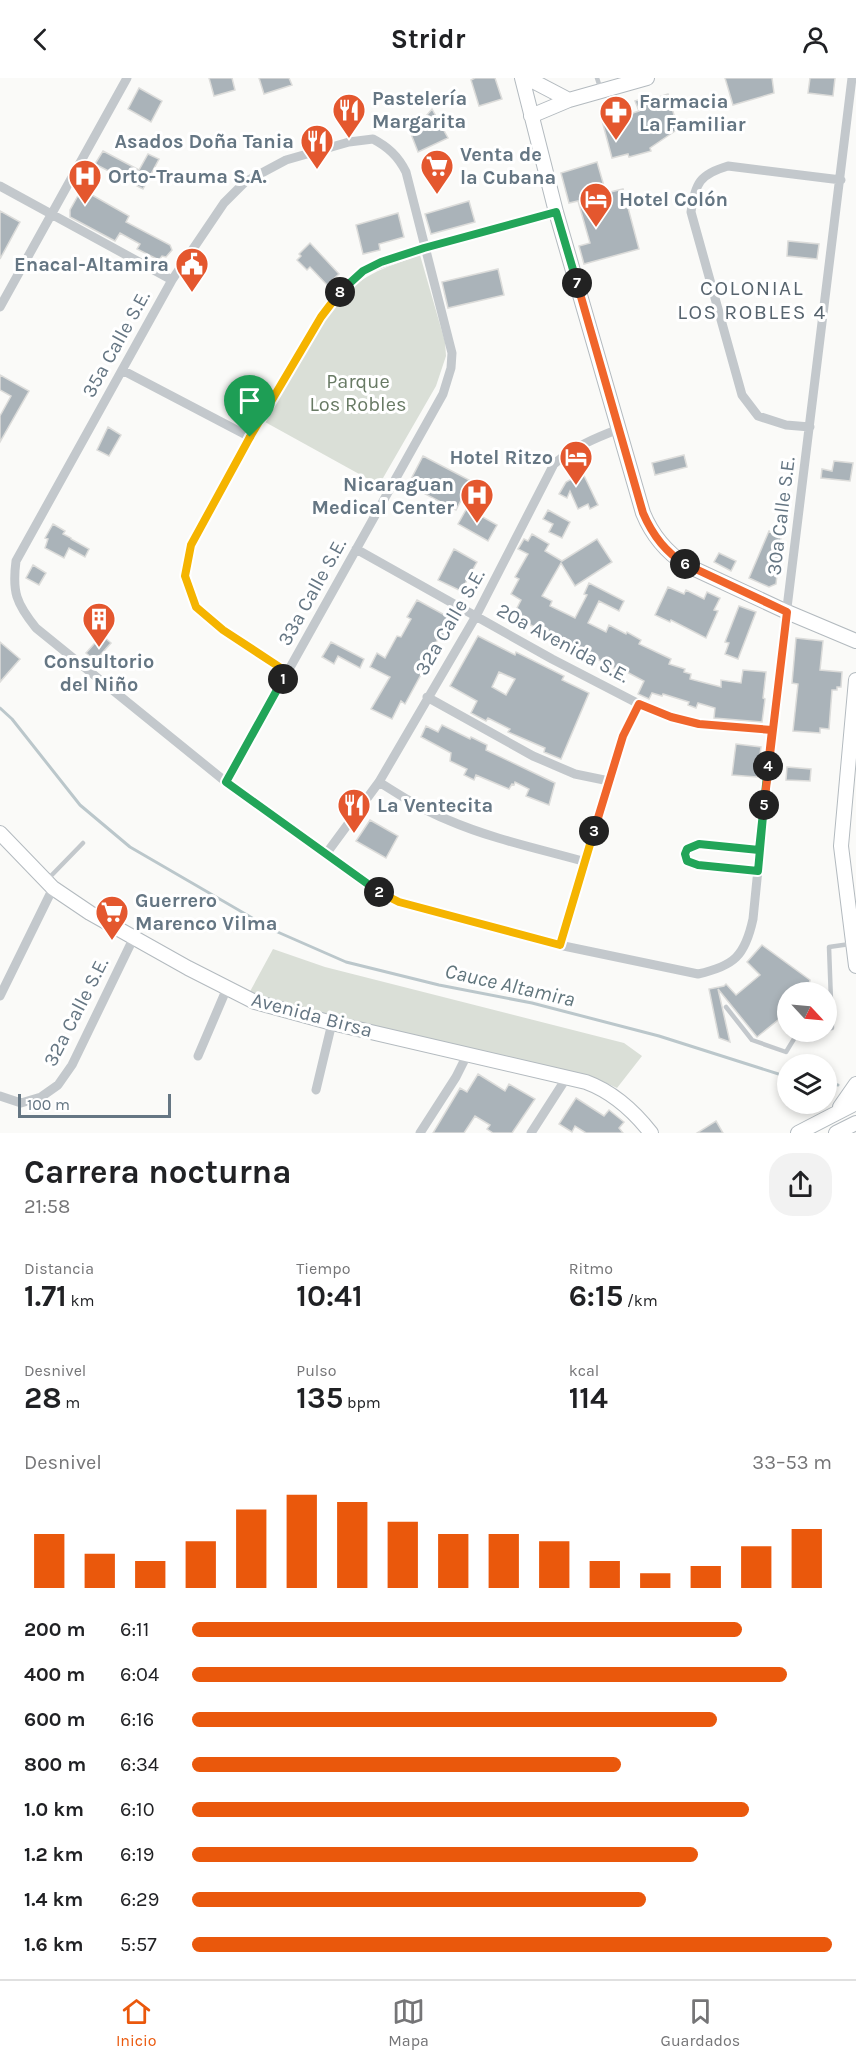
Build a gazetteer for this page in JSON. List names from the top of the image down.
{
  "streets": {
    "street": [
      "35a Calle S.E.",
      "30a Calle S.E.",
      "33a Calle S.E.",
      "32a Calle S.E.",
      "20a Avenida S.E.",
      "Avenida Birsa"
    ]
  },
  "crossings": [
    ["35a Calle S.E.", "33a Calle S.E."],
    ["30a Calle S.E.", "20a Avenida S.E."],
    ["33a Calle S.E.", "20a Avenida S.E."],
    ["32a Calle S.E.", "20a Avenida S.E."],
    ["32a Calle S.E.", "Avenida Birsa"]
  ],
  "districts": ["COLONIAL LOS ROBLES 4"],
  "water": ["Cauce Altamira"],
  "parks": ["Parque Los Robles"],
  "places": {
    "restaurant": ["Pastelería Margarita", "Asados Doña Tania", "La Ventecita"],
    "pharmacy": ["Farmacia La Familiar"],
    "supermarket": ["Venta de la Cubana", "Guerrero Marenco Vilma"],
    "hospital": ["Orto-Trauma S.A.", "Nicaraguan Medical Center"],
    "hotel": ["Hotel Colón", "Hotel Ritzo"],
    "public building": ["Enacal-Altamira"],
    "building": ["Consultorio del Niño"]
  },
  "scale_bar": "100 m",
  "north": "bottom right",
  "page": {
    "header": "Stridr",
    "pins": [
      "7",
      "8",
      "6",
      "1",
      "4",
      "5",
      "3",
      "2"
    ],
    "scale": "100 m",
    "heading": ["Carrera nocturna", "21:58"],
    "stats": [
      ["Distancia", "1.71 km"],
      ["Tiempo", "10:41"],
      ["Ritmo", "6:15 /km"],
      ["Desnivel", "28 m"],
      ["Pulso", "135 bpm"],
      ["kcal", "114"]
    ],
    "chart": ["Desnivel", "33–53 m"],
    "list": [
      {
        "name": "200 m",
        "note": "6:11"
      },
      {
        "name": "400 m",
        "note": "6:04"
      },
      {
        "name": "600 m",
        "note": "6:16"
      },
      {
        "name": "800 m",
        "note": "6:34"
      },
      {
        "name": "1.0 km",
        "note": "6:10"
      },
      {
        "name": "1.2 km",
        "note": "6:19"
      },
      {
        "name": "1.4 km",
        "note": "6:29"
      },
      {
        "name": "1.6 km",
        "note": "5:57"
      }
    ],
    "tabs": ["Inicio", "Mapa", "Guardados"]
  }
}
